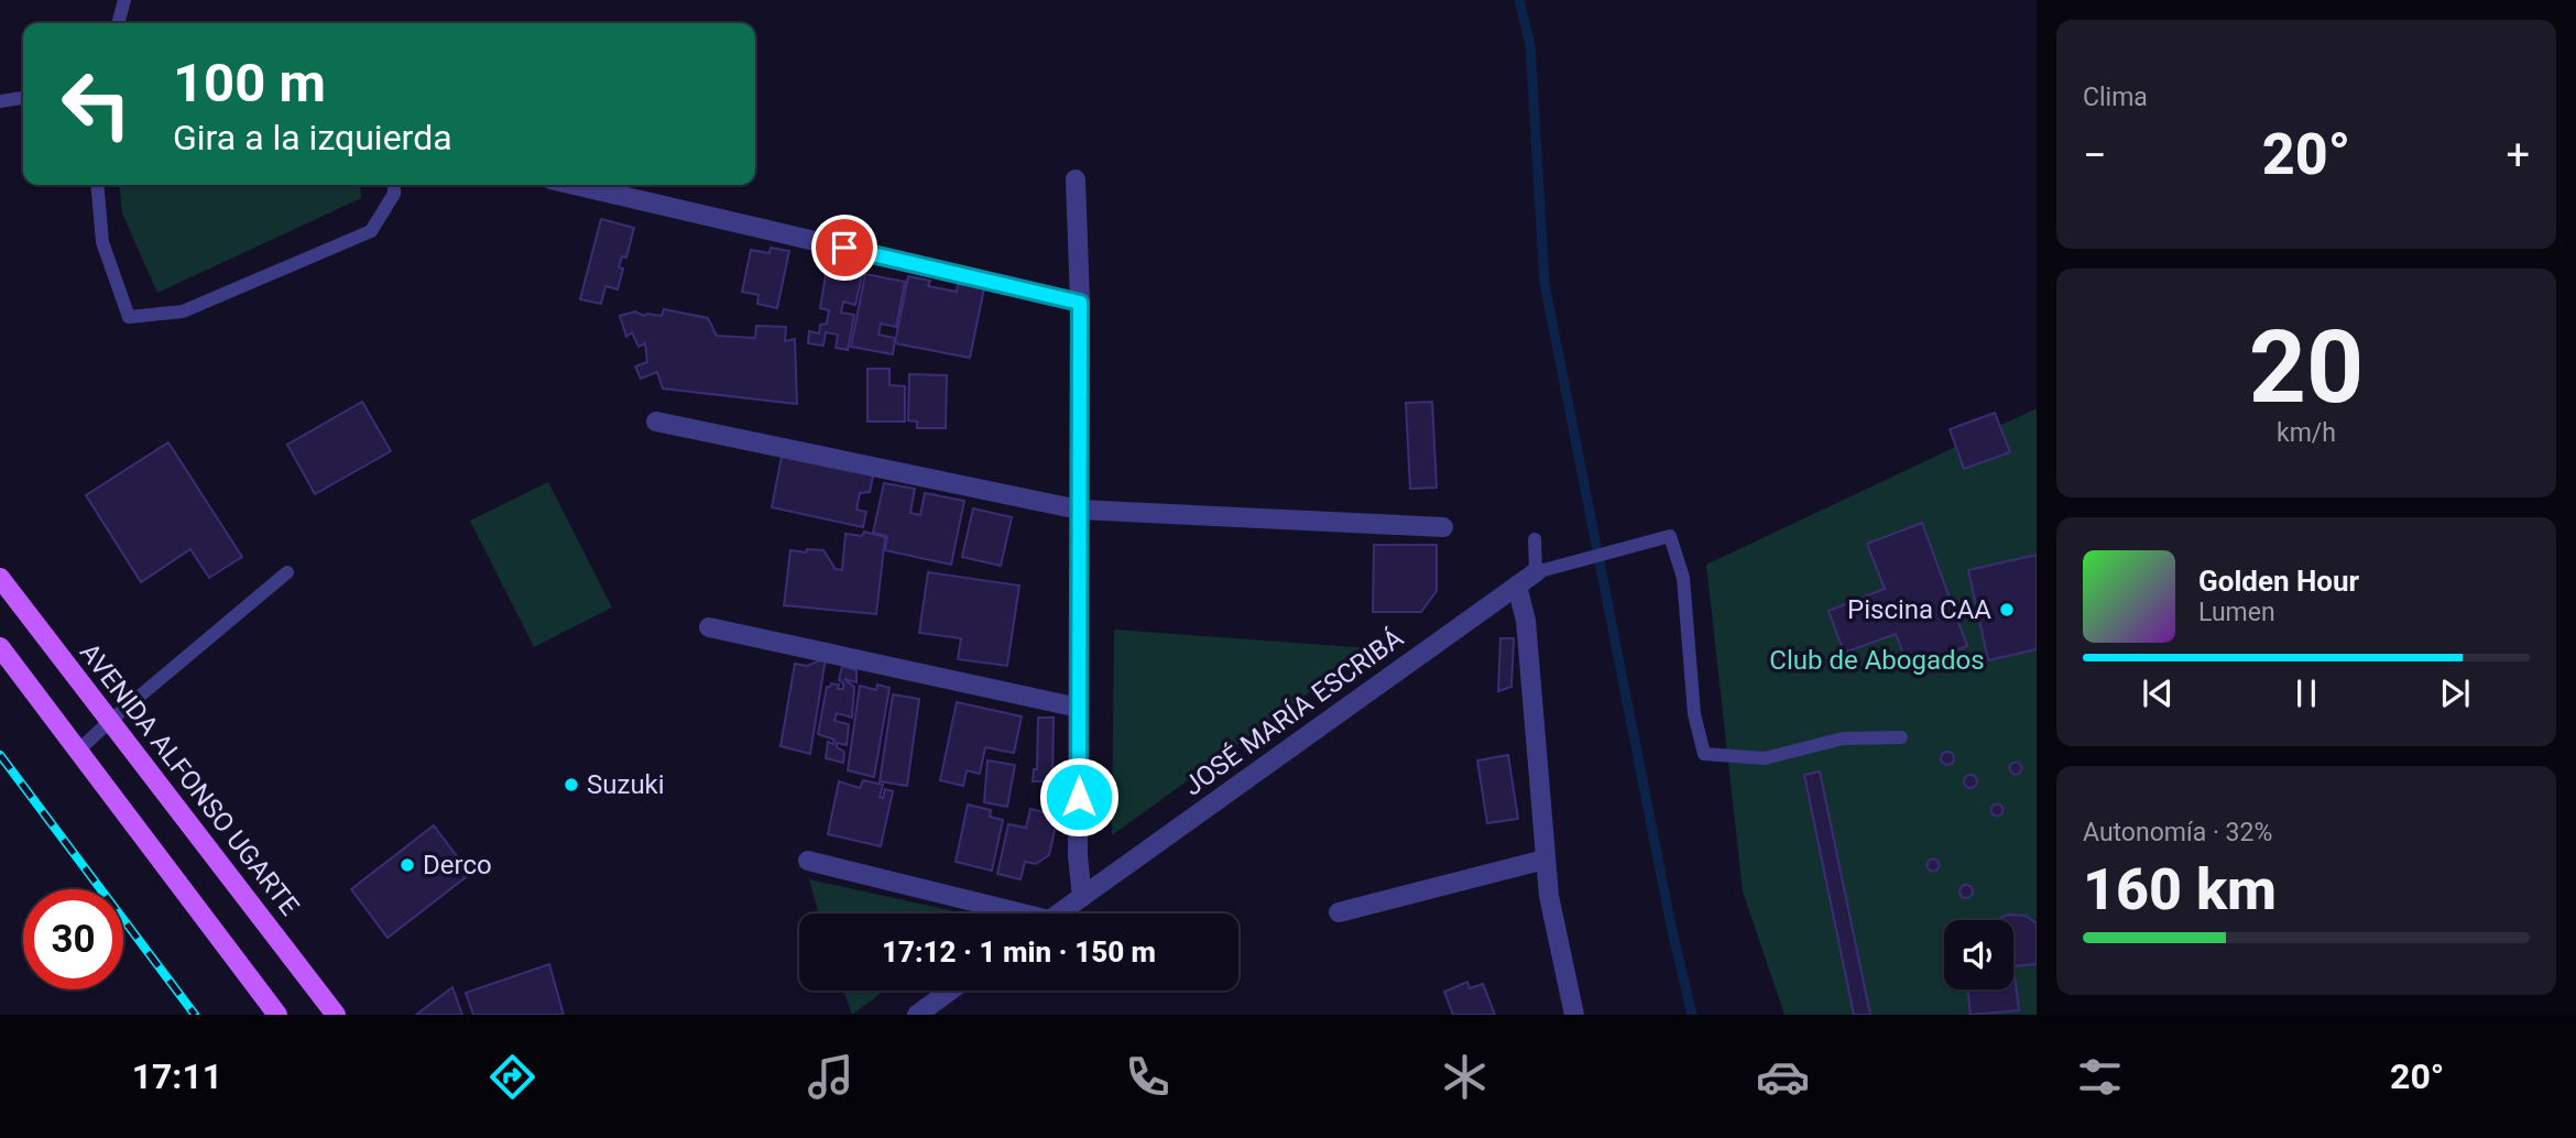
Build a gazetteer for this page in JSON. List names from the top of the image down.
{
  "streets": {
    "main road": ["AVENIDA ALFONSO UGARTE"],
    "street": ["JOSÉ MARÍA ESCRIBÁ"]
  },
  "parks": ["Club de Abogados"],
  "places": ["Piscina CAA", "Suzuki", "Derco"],
  "page": {
    "tile": [
      "Clima",
      ["20", "km/h"],
      ["Autonomía · 32%", "160 km"]
    ],
    "turn": ["100 m", "Gira a la izquierda"],
    "heat": ["−", "20°", "+"],
    "song": ["Golden Hour", "Lumen"],
    "limit": "30",
    "trip": "17:12 · 1 min · 150 m",
    "tabs": ["17:11", "20°"]
  }
}
